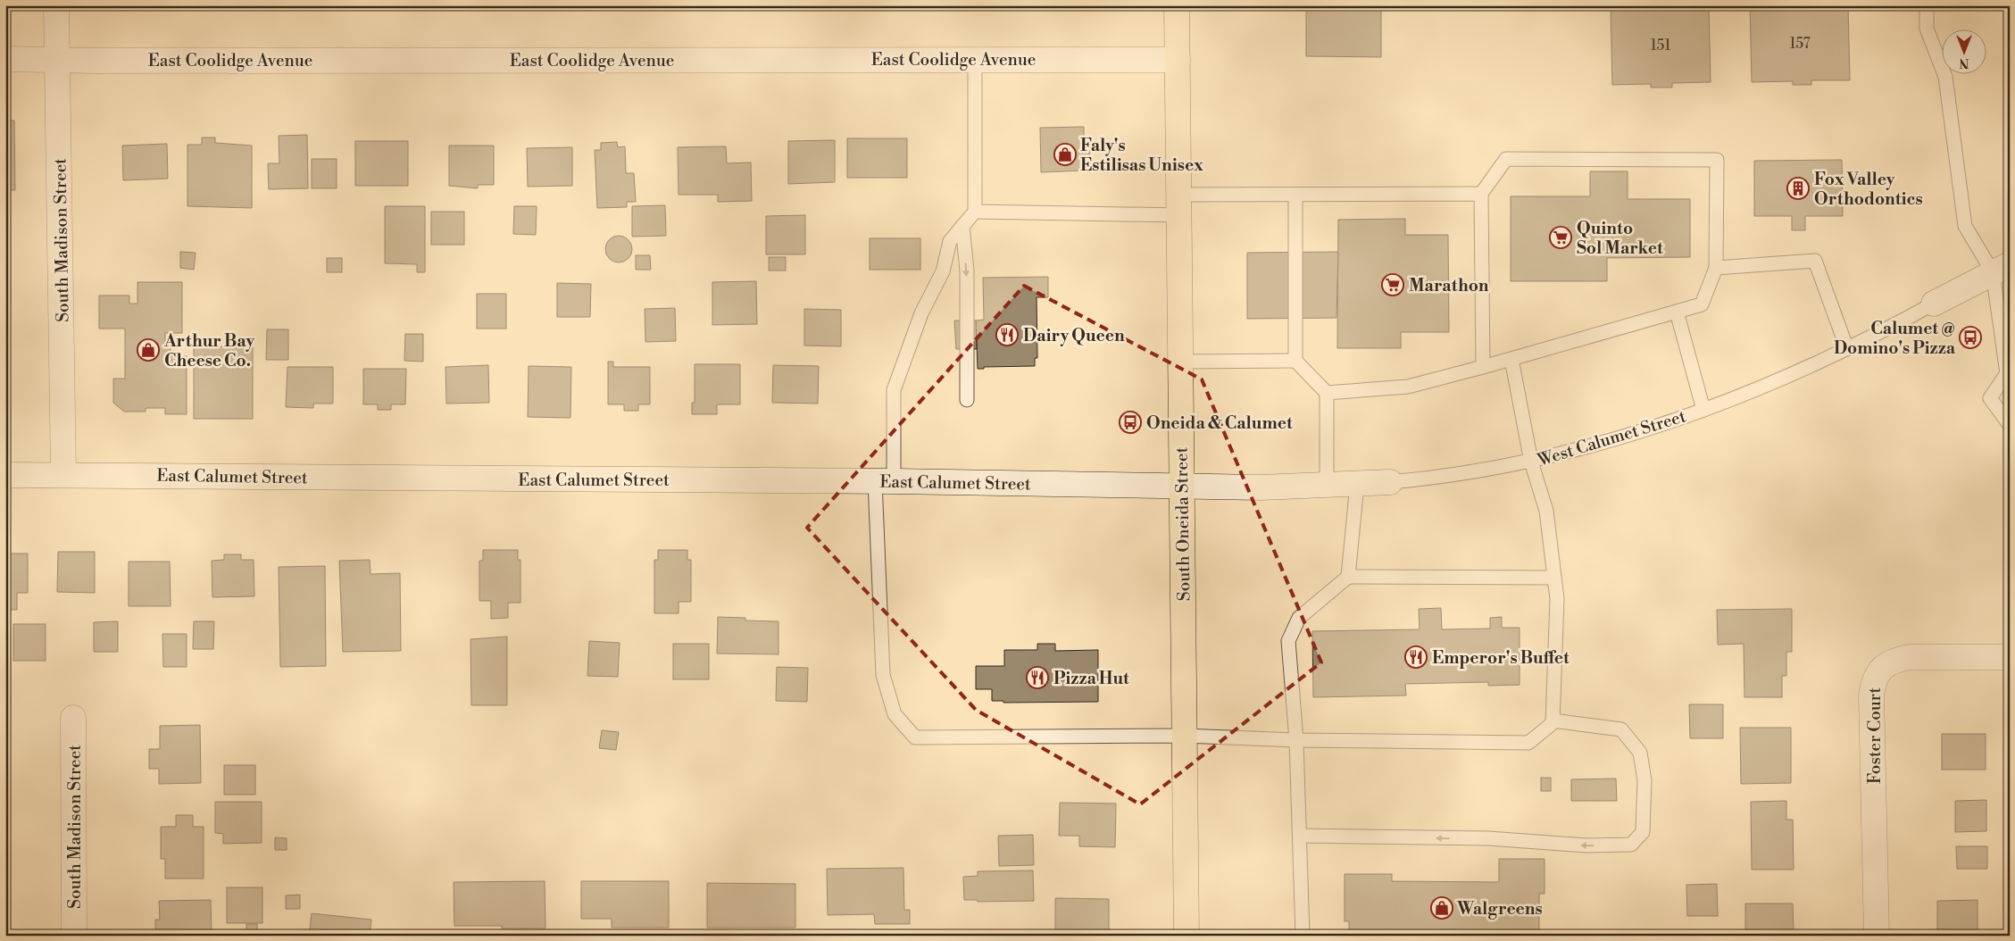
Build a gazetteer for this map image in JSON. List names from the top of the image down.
{
  "streets": {
    "main road": ["South Oneida Street"],
    "street": [
      "East Coolidge Avenue",
      "South Madison Street",
      "West Calumet Street",
      "East Calumet Street",
      "Foster Court"
    ]
  },
  "crossings": [
    ["East Coolidge Avenue", "South Madison Street"],
    ["East Coolidge Avenue", "South Oneida Street"],
    ["South Madison Street", "East Calumet Street"],
    ["West Calumet Street", "East Calumet Street"],
    ["West Calumet Street", "South Oneida Street"],
    ["East Calumet Street", "South Oneida Street"]
  ],
  "places": {
    "shop": ["Faly's Estilisas Unisex", "Arthur Bay Cheese Co.", "Walgreens"],
    "building": ["Fox Valley Orthodontics"],
    "supermarket": ["Quinto Sol Market", "Marathon"],
    "restaurant": ["Dairy Queen", "Emperor's Buffet", "Pizza Hut"],
    "bus stop": ["Calumet @ Domino's Pizza", "Oneida & Calumet"]
  },
  "house_numbers": ["157", "151"],
  "north": "bottom"
}
